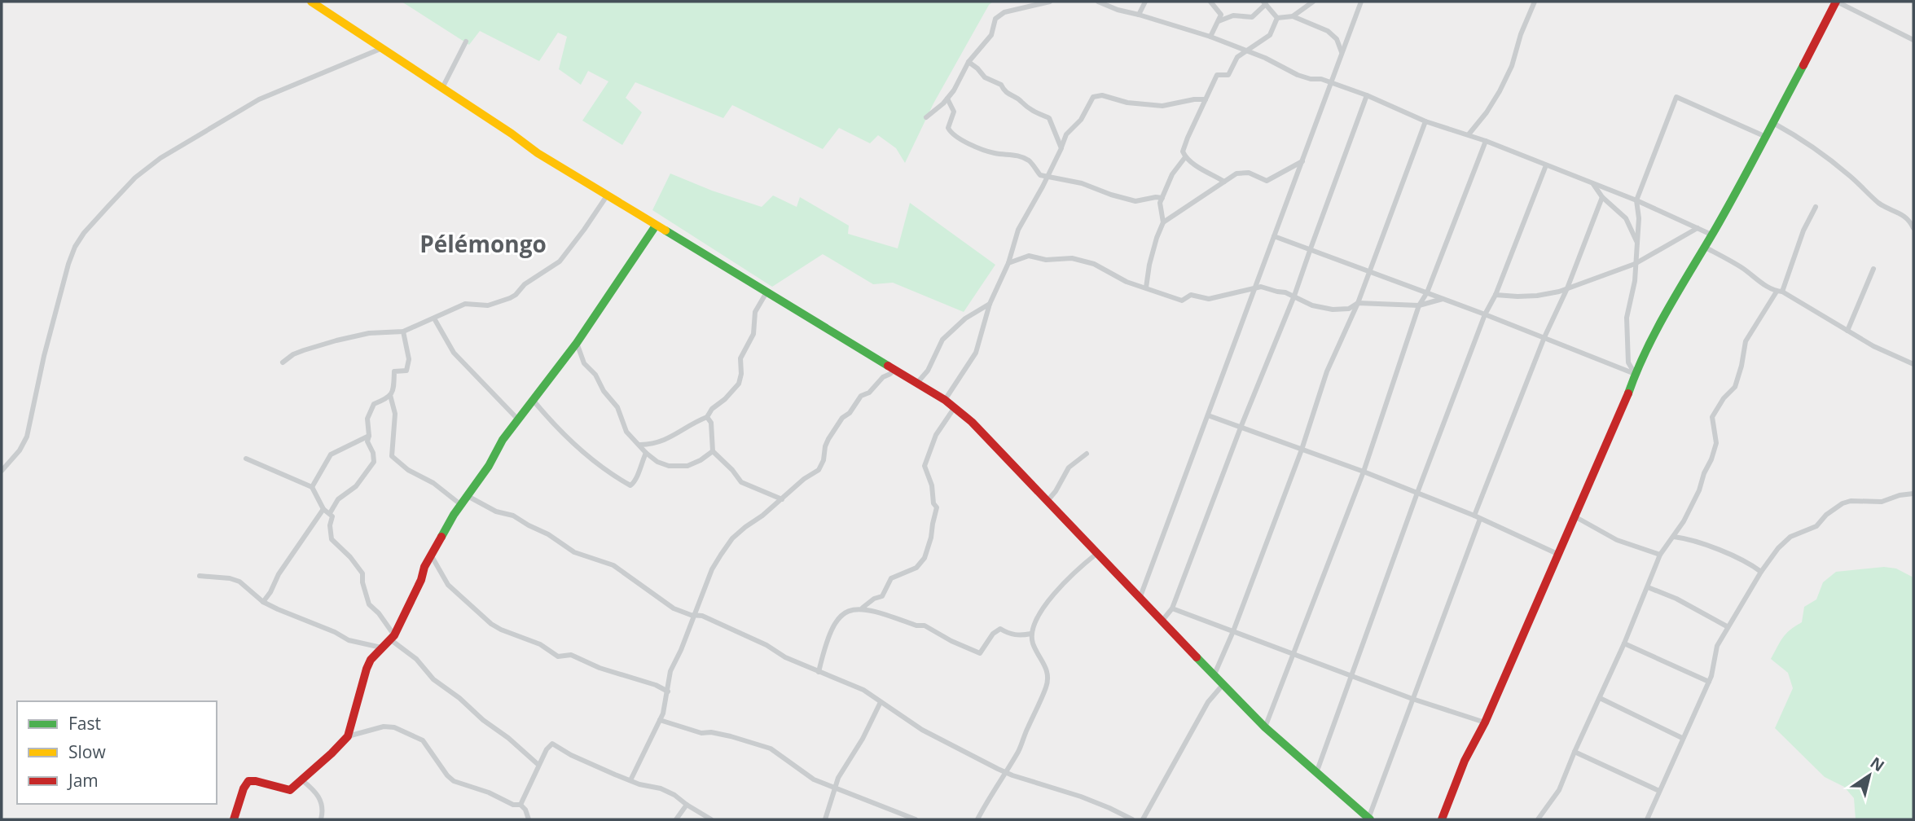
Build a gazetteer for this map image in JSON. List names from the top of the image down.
{
  "districts": ["Pélémongo"],
  "legend": ["Fast", "Slow", "Jam"],
  "north": "top right"
}
